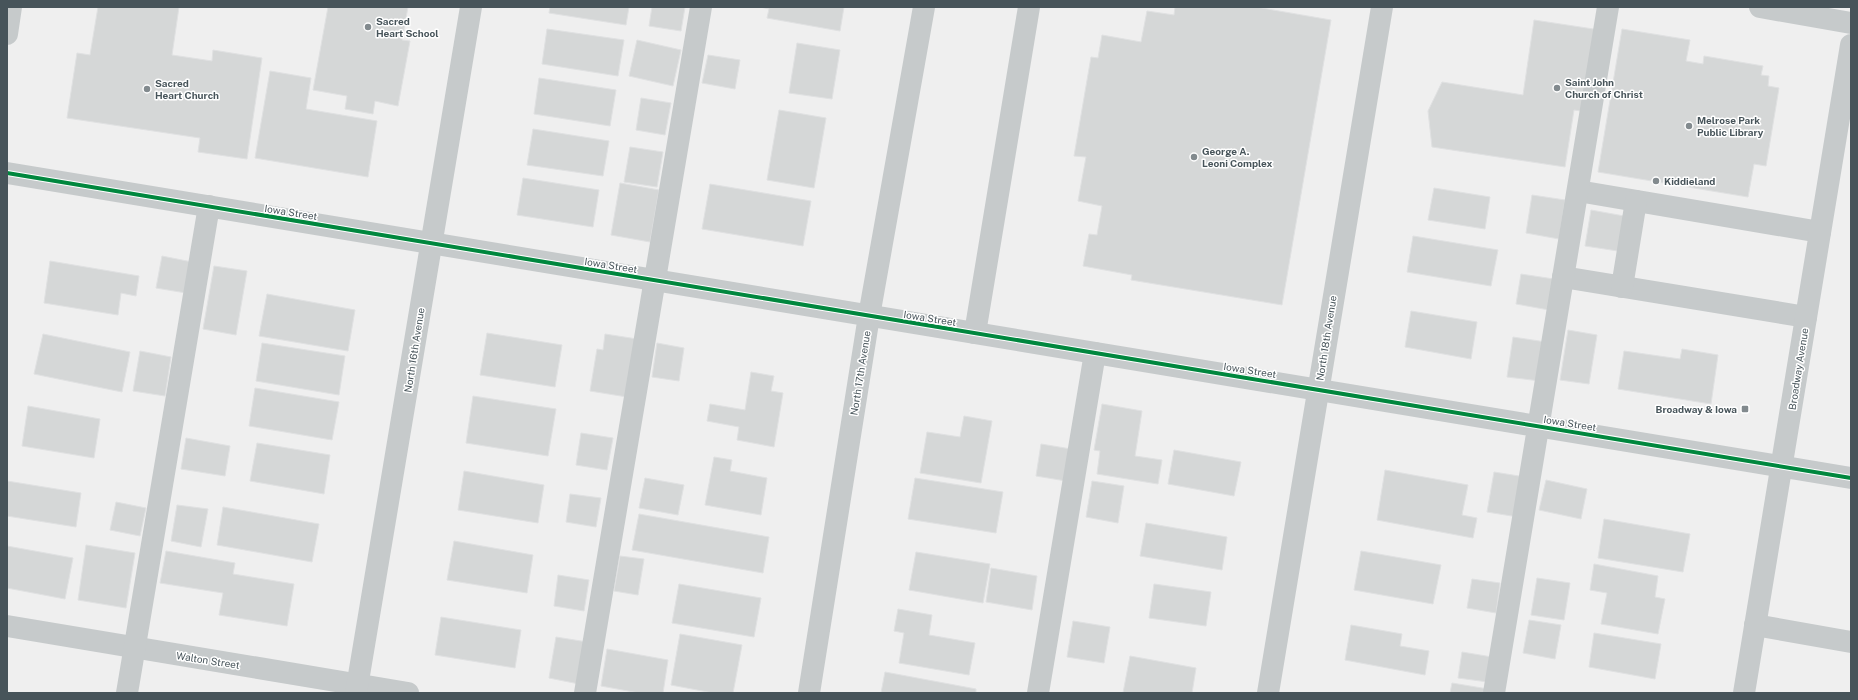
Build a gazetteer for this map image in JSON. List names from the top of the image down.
{
  "streets": {
    "street": [
      "Iowa Street",
      "North 18th Avenue",
      "North 16th Avenue",
      "Broadway Avenue",
      "North 17th Avenue",
      "Walton Street"
    ]
  },
  "crossings": [
    ["Iowa Street", "North 18th Avenue"],
    ["Iowa Street", "North 16th Avenue"],
    ["Iowa Street", "Broadway Avenue"],
    ["Iowa Street", "North 17th Avenue"],
    ["North 16th Avenue", "Walton Street"]
  ],
  "places": {
    "other": [
      "Sacred Heart School",
      "Saint John Church of Christ",
      "Sacred Heart Church",
      "Melrose Park Public Library",
      "George A. Leoni Complex",
      "Kiddieland"
    ],
    "transit": ["Broadway & Iowa"]
  }
}
